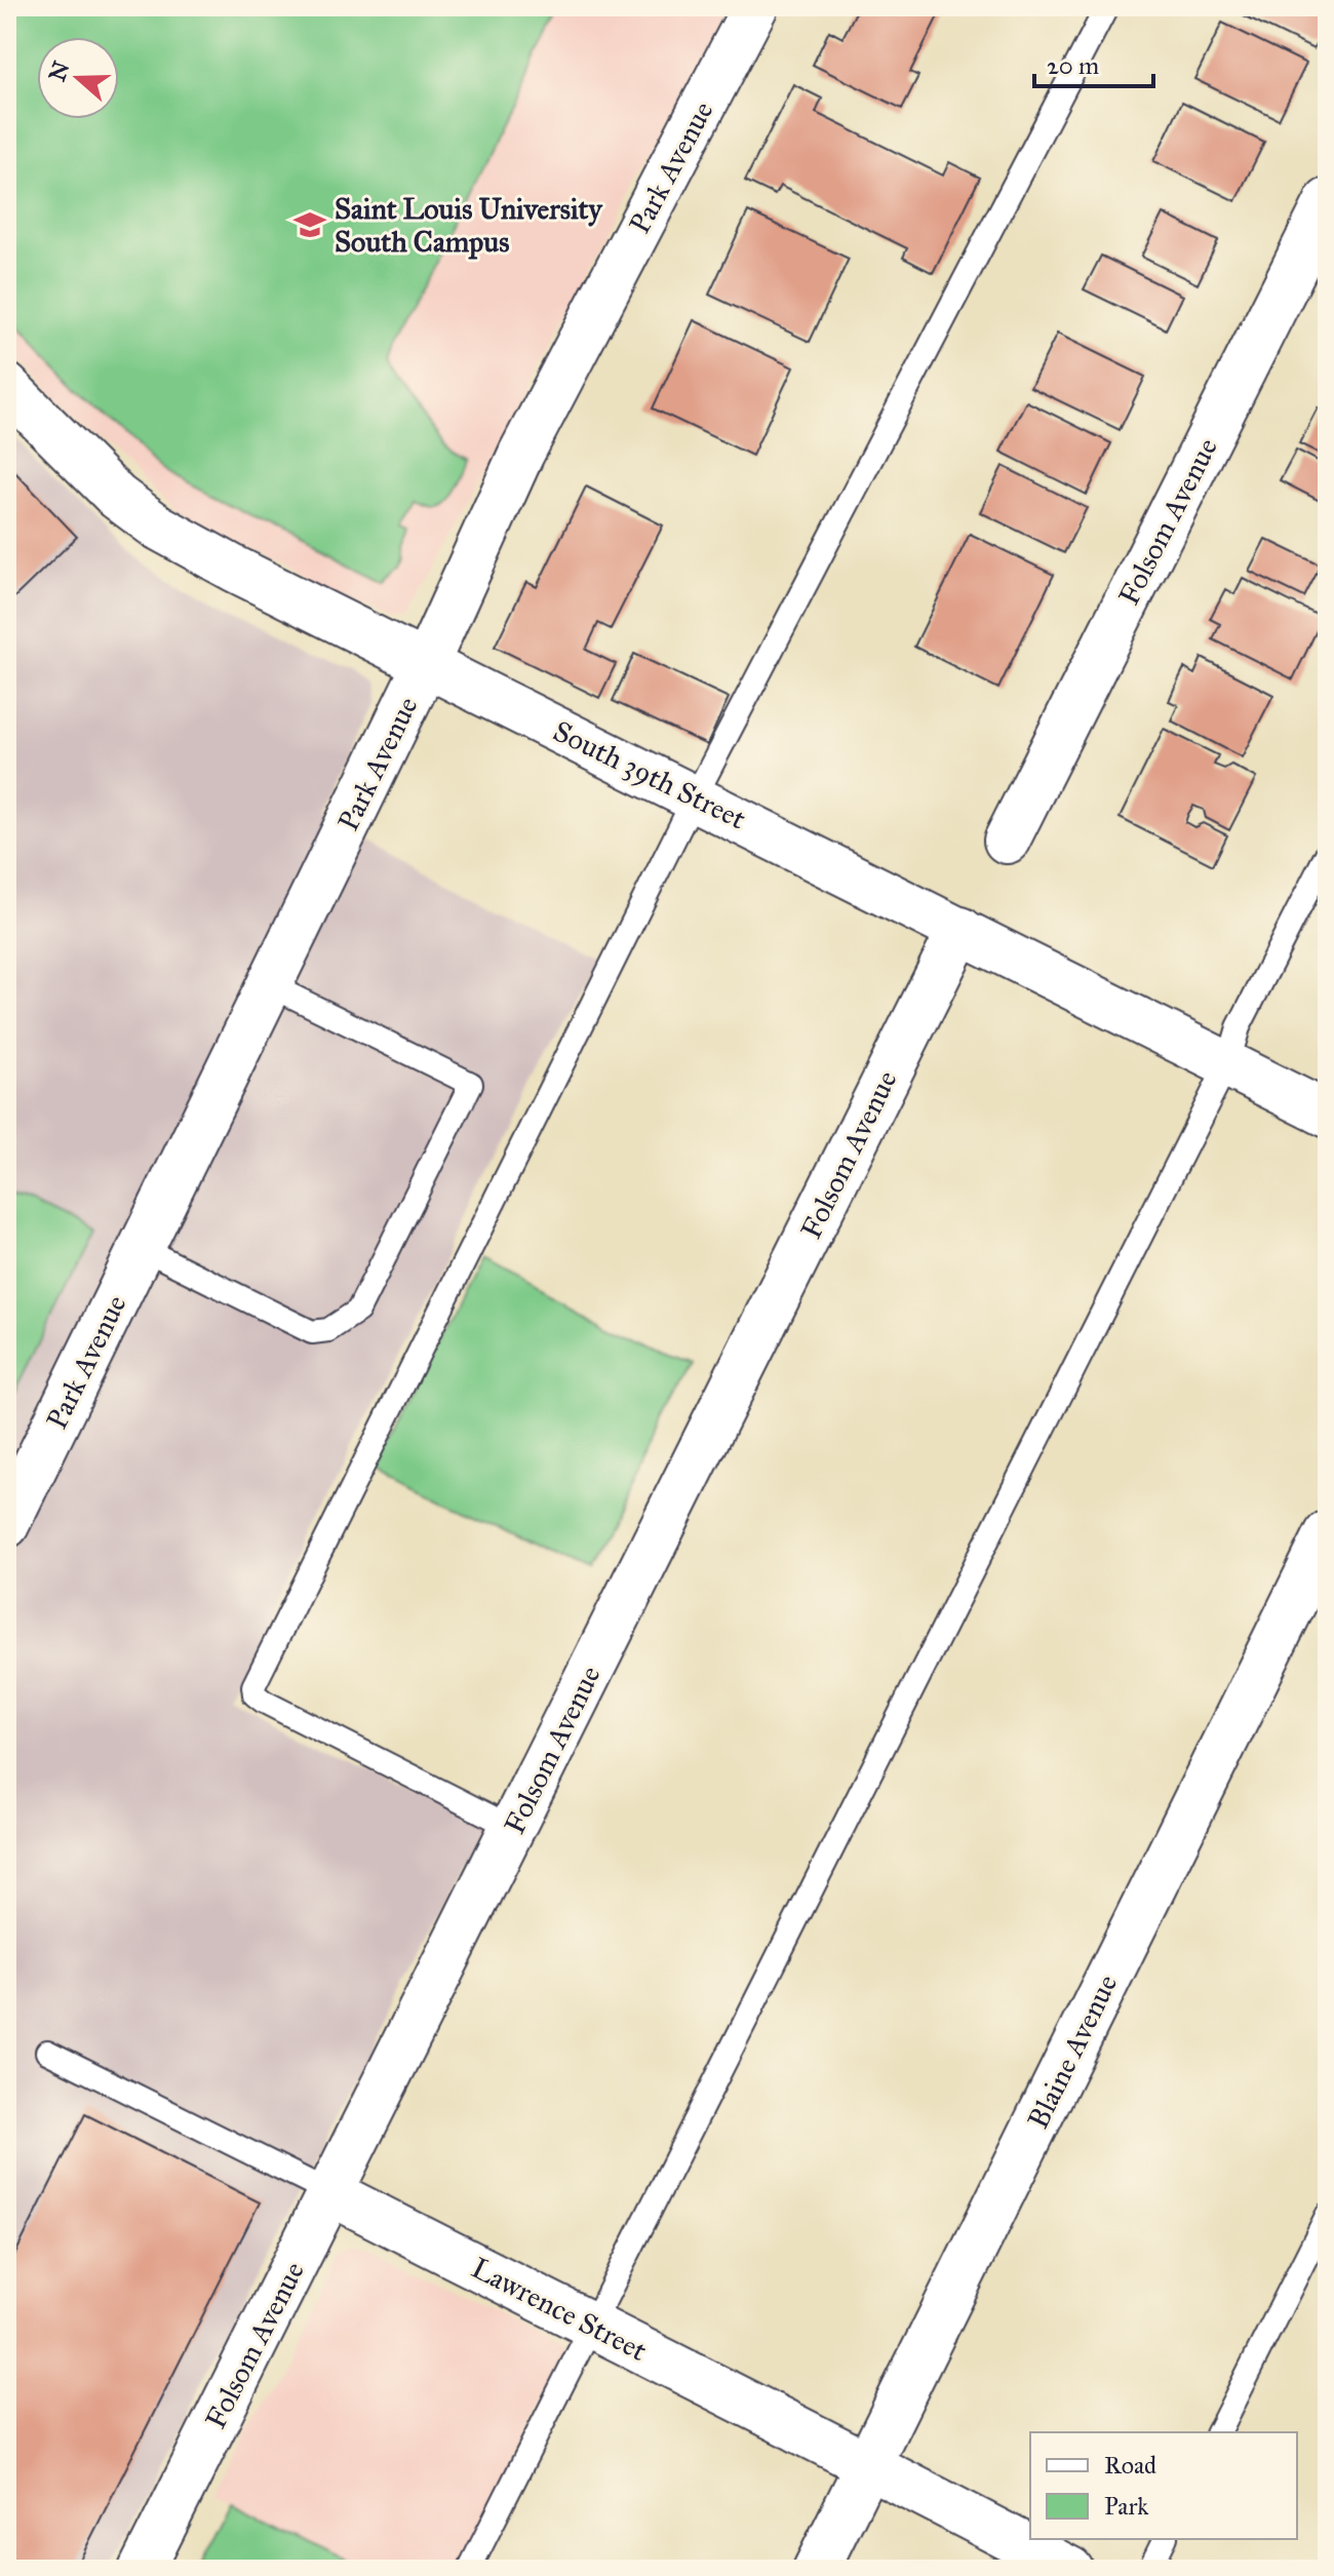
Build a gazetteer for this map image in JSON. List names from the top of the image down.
{
  "streets": {
    "street": [
      "Park Avenue",
      "Folsom Avenue",
      "South 39th Street",
      "Blaine Avenue",
      "Lawrence Street"
    ]
  },
  "crossings": [
    ["Park Avenue", "South 39th Street"],
    ["Folsom Avenue", "South 39th Street"],
    ["Folsom Avenue", "Lawrence Street"],
    ["Blaine Avenue", "Lawrence Street"]
  ],
  "places": {
    "school or university": ["Saint Louis University South Campus"]
  },
  "legend": ["Road", "Park"],
  "scale_bar": "20 m",
  "north": "left"
}
